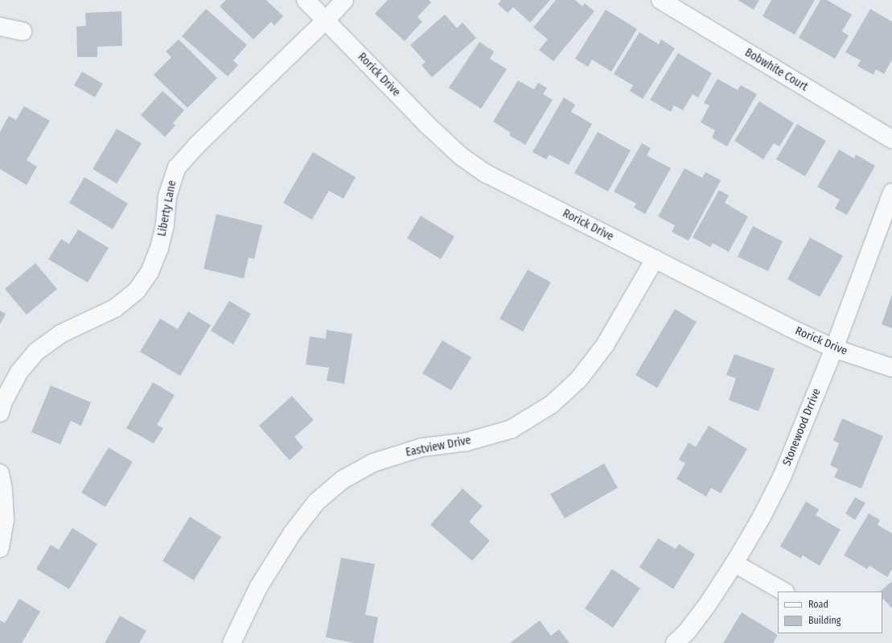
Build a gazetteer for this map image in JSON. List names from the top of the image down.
{
  "streets": {
    "street": [
      "Bobwhite Court",
      "Rorick Drive",
      "Liberty Lane",
      "Stonewood Drrive",
      "Eastview Drive"
    ]
  },
  "crossings": [
    ["Rorick Drive", "Liberty Lane"],
    ["Rorick Drive", "Stonewood Drrive"],
    ["Rorick Drive", "Eastview Drive"]
  ],
  "legend": ["Road", "Building"]
}
